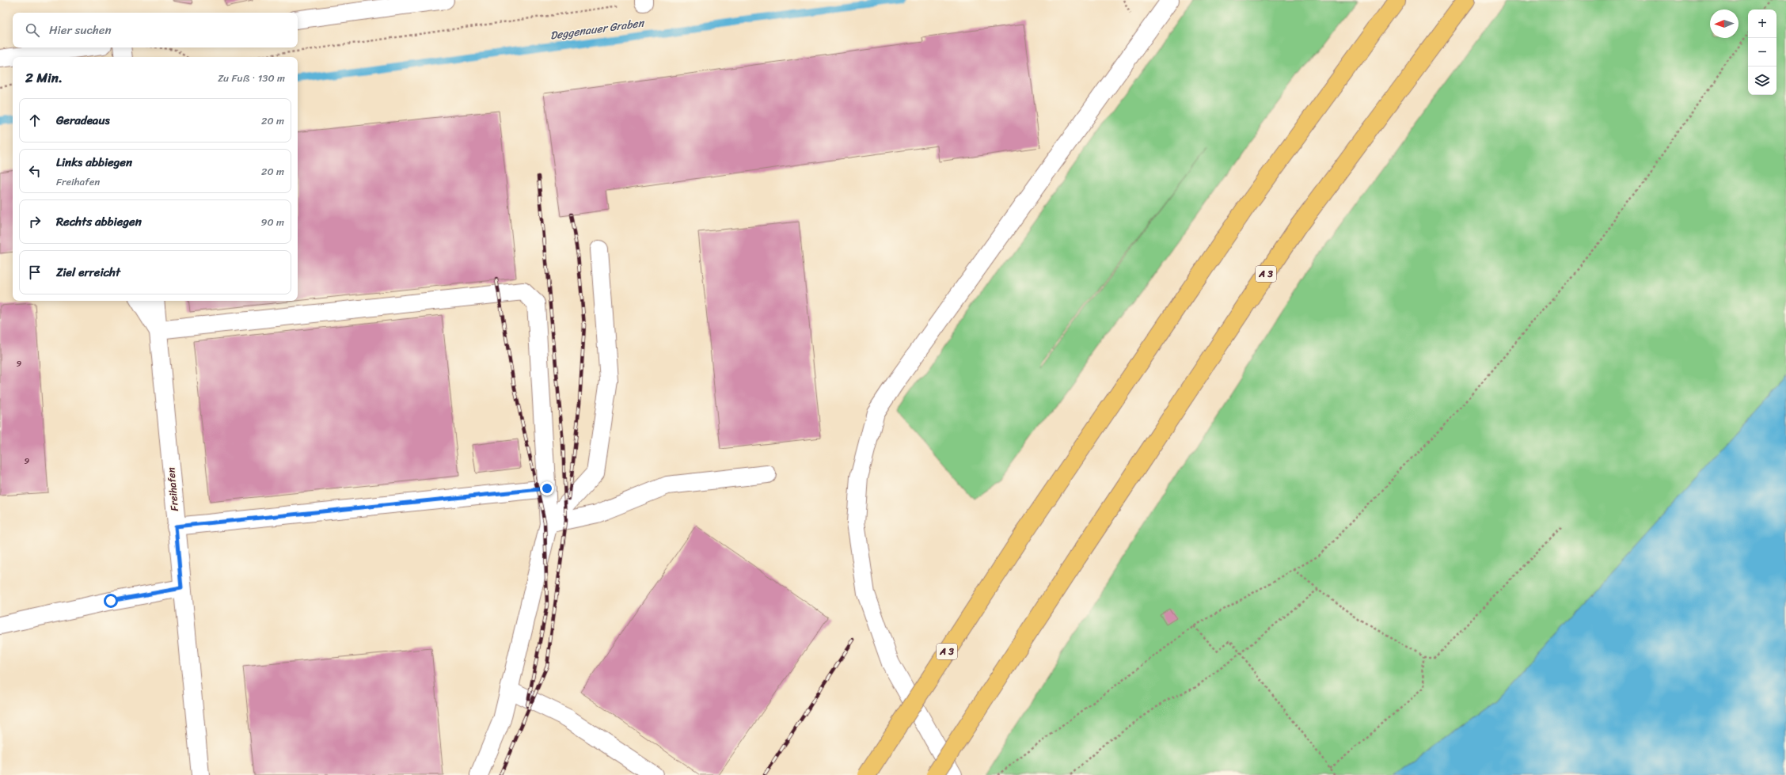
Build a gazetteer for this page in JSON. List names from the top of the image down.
{
  "streets": {
    "highway": ["A 3"],
    "street": ["Freihafen"]
  },
  "water": ["Deggenauer Graben"],
  "house_numbers": ["9", "9"],
  "north": "left",
  "page": {
    "map_buttons": ["+", "−"],
    "search": "Hier suchen",
    "heading": ["2 Min.", "Zu Fuß · 130 m"],
    "list": [
      ["Geradeaus", "20 m"],
      ["Links abbiegen", "Freihafen", "20 m"],
      ["Rechts abbiegen", "90 m"],
      "Ziel erreicht"
    ]
  }
}
